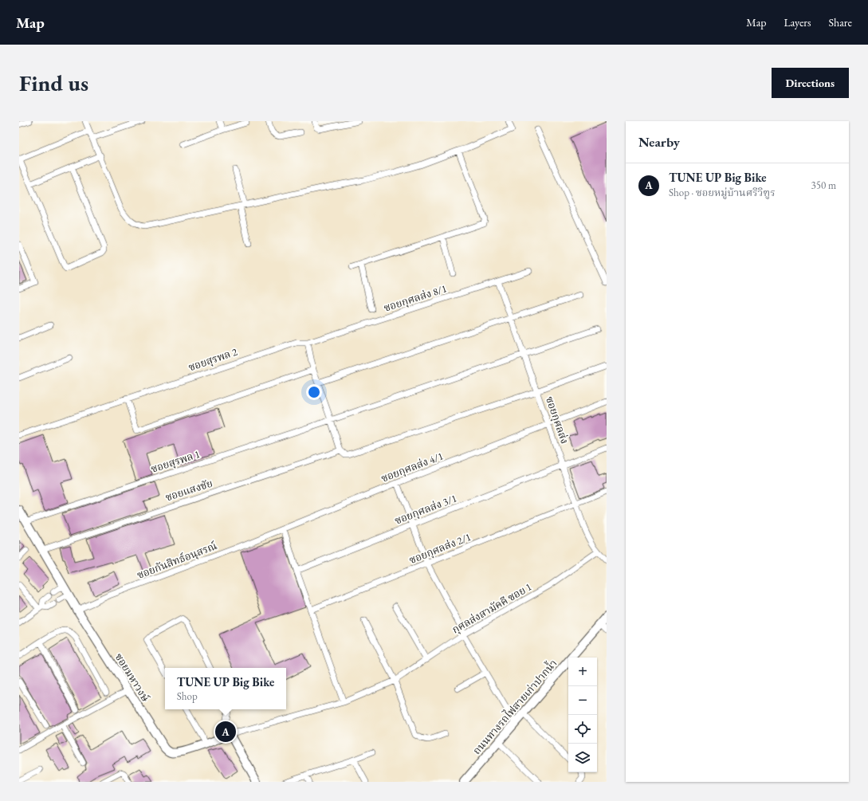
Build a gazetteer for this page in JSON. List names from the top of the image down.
{
  "streets": {
    "street": [
      "ซอยกุศลส่ง 8/1",
      "ซอยสุรพล 2",
      "ซอยกุศลส่ง",
      "ซอยสุรพล 1",
      "ซอยกุศลส่ง 4/1",
      "ซอยแสงชัย",
      "ซอยกุศลส่ง 3/1",
      "ซอยกุศลส่ง 2/1",
      "ซอยกันสิทธ์อนุสรณ์",
      "กุศลส่งสามัคคี ซอย 1",
      "ซอยมหาวงษ์",
      "ถนนทางรถไฟสายเก่าปากน้ำ"
    ]
  },
  "crossings": [
    ["ซอยกุศลส่ง 8/1", "ซอยสุรพล 2"],
    ["ซอยกุศลส่ง 8/1", "ซอยกุศลส่ง"],
    ["ซอยกุศลส่ง", "ซอยสุรพล 1"],
    ["ซอยกุศลส่ง", "ซอยกุศลส่ง 4/1"],
    ["ซอยกุศลส่ง", "ซอยกุศลส่ง 3/1"],
    ["ซอยกุศลส่ง", "ซอยกุศลส่ง 2/1"],
    ["ซอยกุศลส่ง", "กุศลส่งสามัคคี ซอย 1"],
    ["ซอยสุรพล 1", "ซอยมหาวงษ์"],
    ["ซอยกุศลส่ง 4/1", "ซอยกันสิทธ์อนุสรณ์"],
    ["ซอยแสงชัย", "ซอยมหาวงษ์"],
    ["ซอยกันสิทธ์อนุสรณ์", "ซอยมหาวงษ์"],
    ["กุศลส่งสามัคคี ซอย 1", "ซอยมหาวงษ์"]
  ],
  "page": {
    "header": "Map",
    "nav": ["Map", "Layers", "Share"],
    "buttons": "Directions",
    "title": "Find us",
    "heading": "Nearby",
    "list": [
      {
        "mark": "A",
        "name": "TUNE UP Big Bike",
        "note": "Shop · ซอยหมู่บ้านศรีวิฑูร",
        "value": "350 m"
      }
    ],
    "map_buttons": ["+", "−"],
    "popup": ["TUNE UP Big Bike", "Shop"],
    "pins": "A"
  }
}
